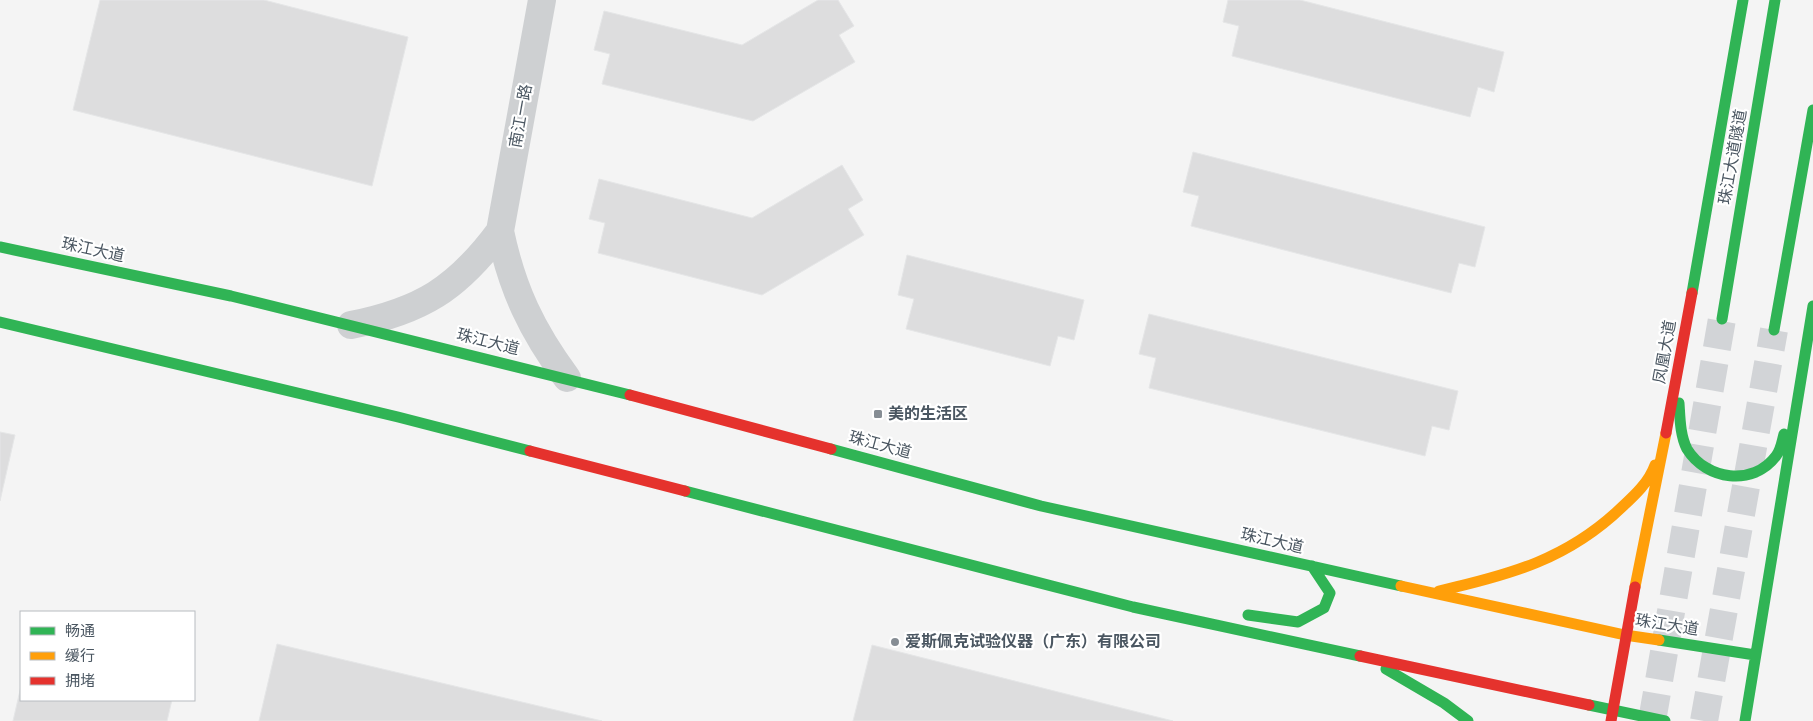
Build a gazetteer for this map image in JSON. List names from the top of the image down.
{
  "streets": {
    "main road": ["珠江大道隧道", "珠江大道", "凤凰大道"],
    "street": ["南江一路"]
  },
  "crossings": [
    ["珠江大道", "凤凰大道"]
  ],
  "places": {
    "transit": ["美的生活区"],
    "other": ["爱斯佩克试验仪器（广东）有限公司"]
  },
  "legend": ["畅通", "缓行", "拥堵"]
}
